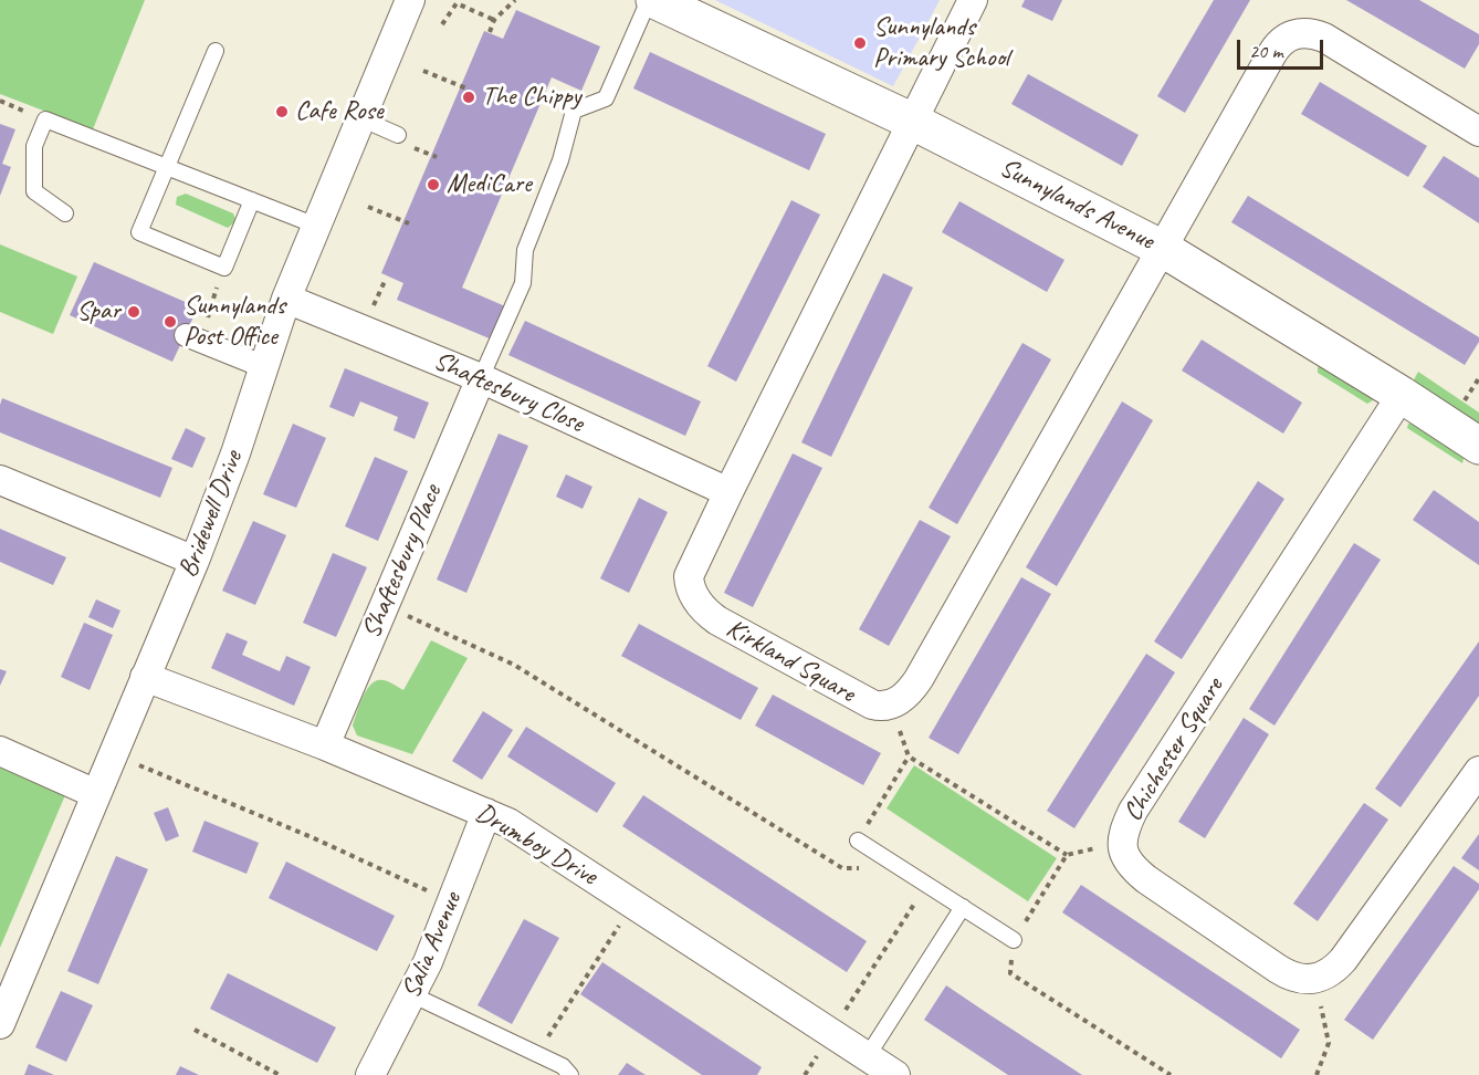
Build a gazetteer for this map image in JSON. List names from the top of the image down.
{
  "streets": {
    "street": [
      "Sunnylands Avenue",
      "Shaftesbury Close",
      "Bridewell Drive",
      "Shaftesbury Place",
      "Kirkland Square",
      "Chichester Square",
      "Drumboy Drive",
      "Salia Avenue"
    ]
  },
  "crossings": [
    ["Sunnylands Avenue", "Kirkland Square"],
    ["Sunnylands Avenue", "Chichester Square"],
    ["Shaftesbury Close", "Bridewell Drive"],
    ["Shaftesbury Close", "Shaftesbury Place"],
    ["Shaftesbury Close", "Kirkland Square"],
    ["Bridewell Drive", "Drumboy Drive"],
    ["Shaftesbury Place", "Drumboy Drive"],
    ["Drumboy Drive", "Salia Avenue"]
  ],
  "places": [
    "Sunnylands Primary School",
    "The Chippy",
    "Cafe Rose",
    "MediCare",
    "Spar",
    "Sunnylands Post Office"
  ],
  "scale_bar": "20 m"
}
